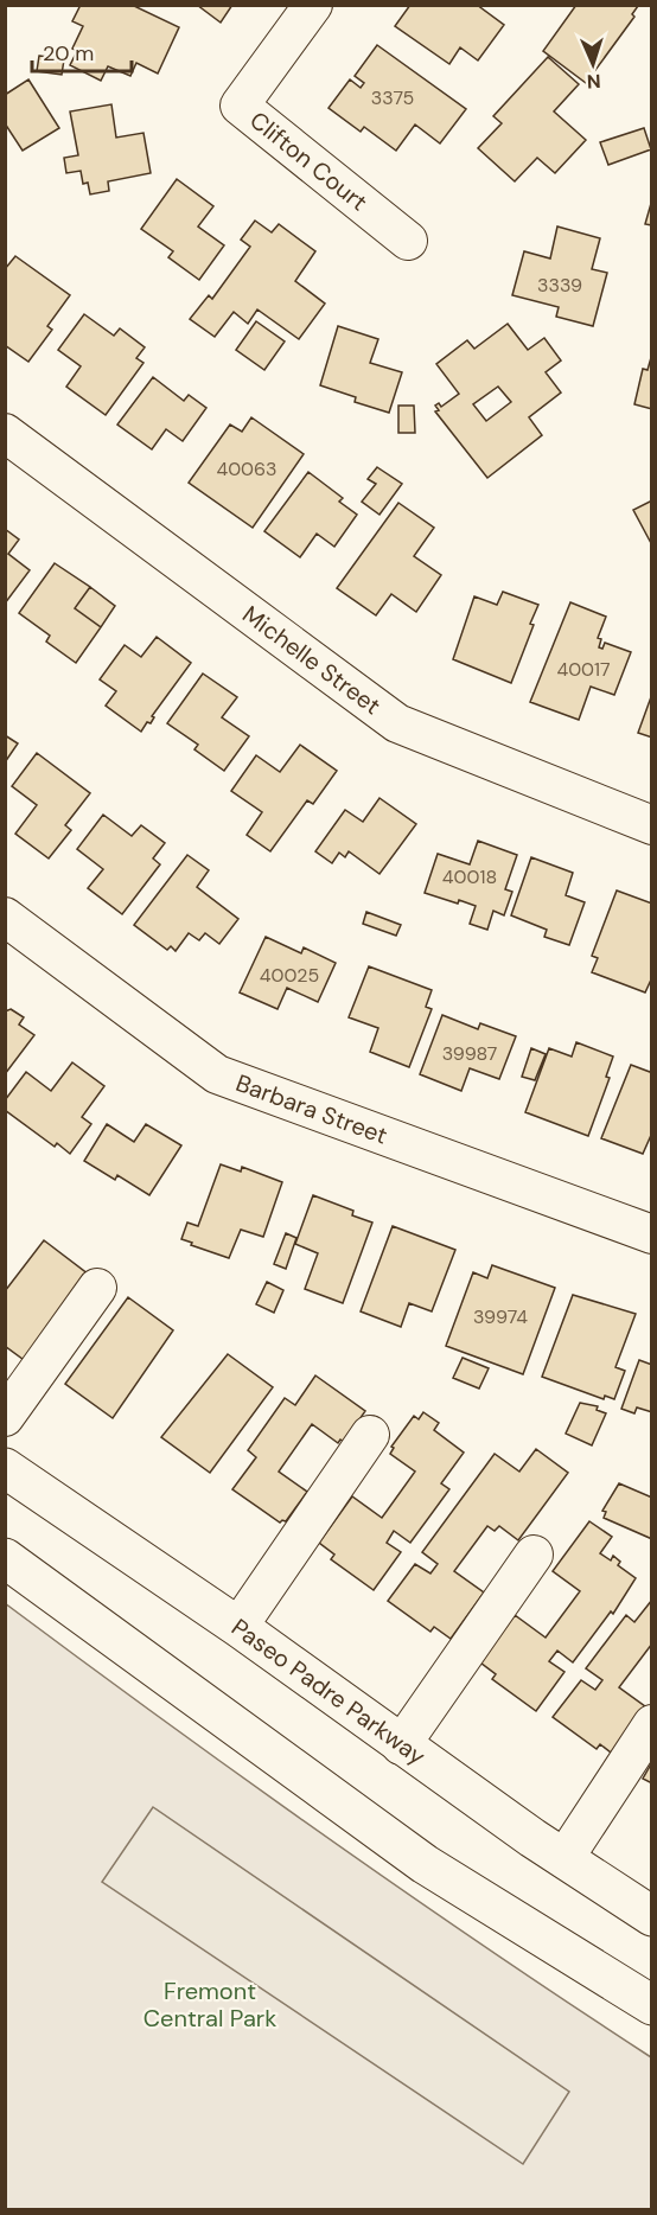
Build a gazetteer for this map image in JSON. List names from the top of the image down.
{
  "streets": {
    "main road": ["Paseo Padre Parkway"],
    "street": ["Clifton Court", "Michelle Street", "Barbara Street"]
  },
  "parks": ["Fremont Central Park"],
  "house_numbers": [
    "3375",
    "3339",
    "40063",
    "40017",
    "40018",
    "40025",
    "39987",
    "39974"
  ],
  "scale_bar": "20 m",
  "north": "bottom"
}
